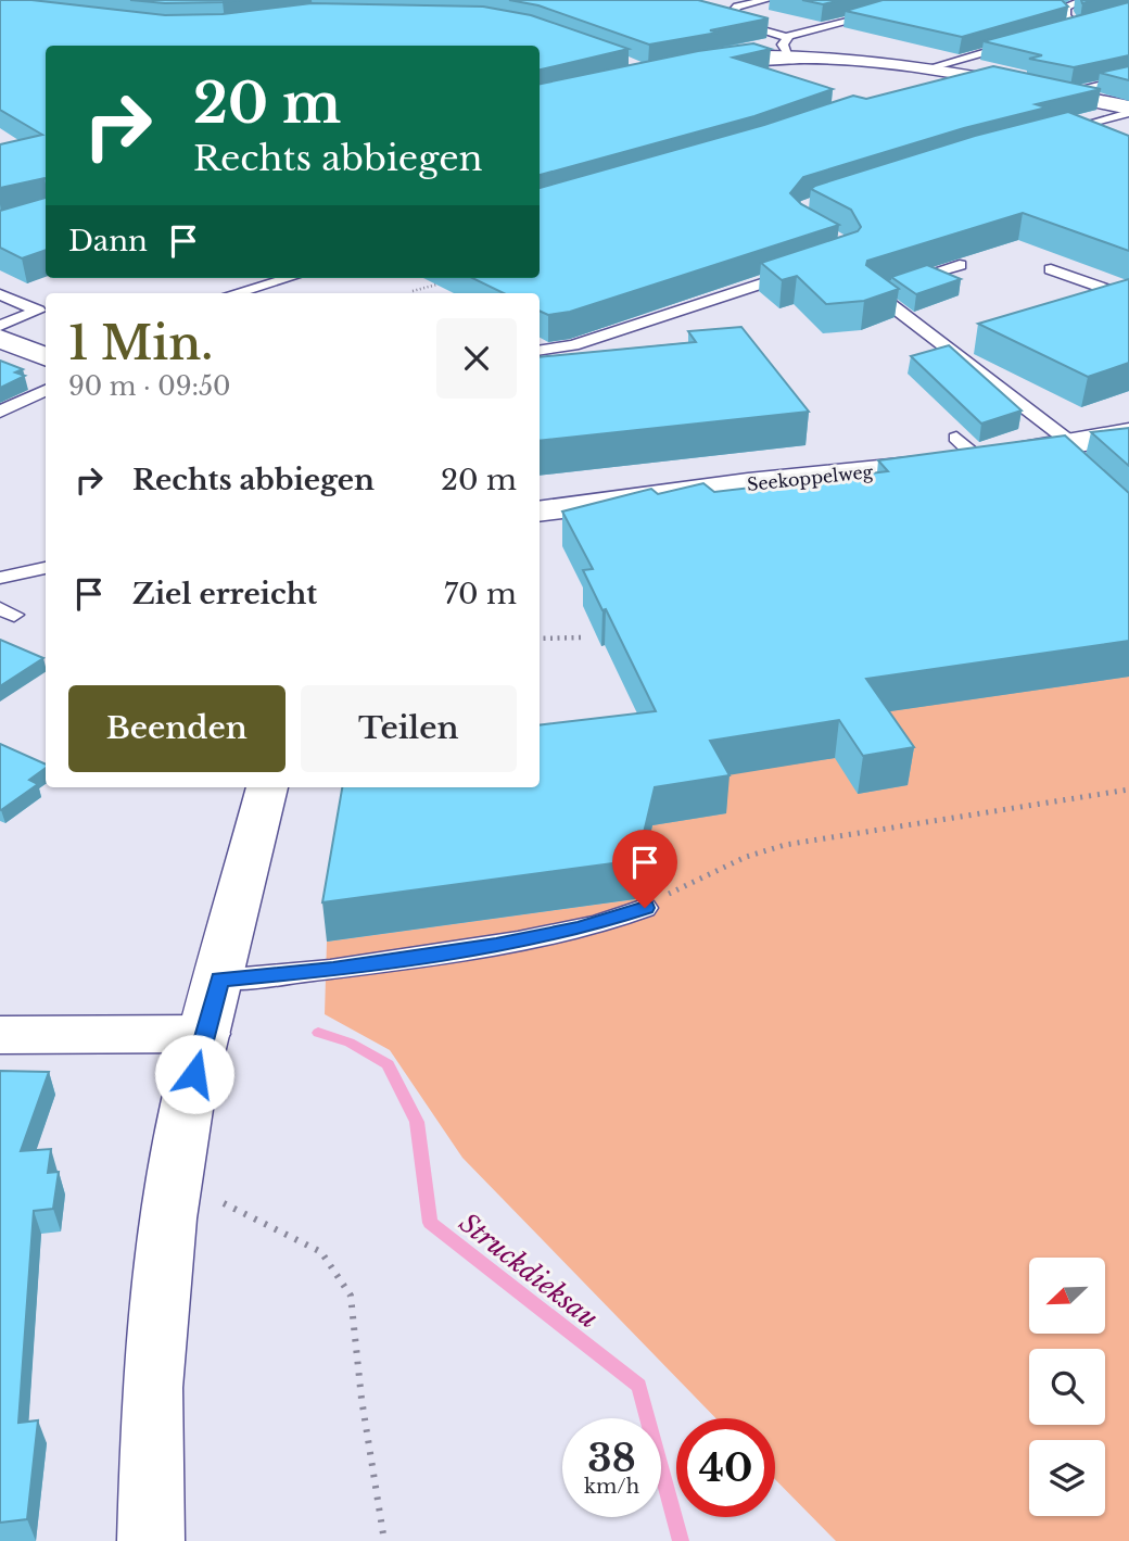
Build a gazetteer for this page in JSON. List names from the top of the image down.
{
  "streets": {
    "street": ["Seekoppelweg"]
  },
  "water": ["Struckdieksau"],
  "north": "bottom left",
  "page": {
    "turn": ["20 m", "Rechts abbiegen"],
    "then": "Dann",
    "heading": ["1 Min.", "90 m · 09:50"],
    "list": [
      {
        "name": "Rechts abbiegen",
        "value": "20 m"
      },
      {
        "name": "Ziel erreicht",
        "value": "70 m"
      }
    ],
    "buttons": ["Beenden", "Teilen"],
    "speed": "38 km/h",
    "limit": "40"
  }
}
